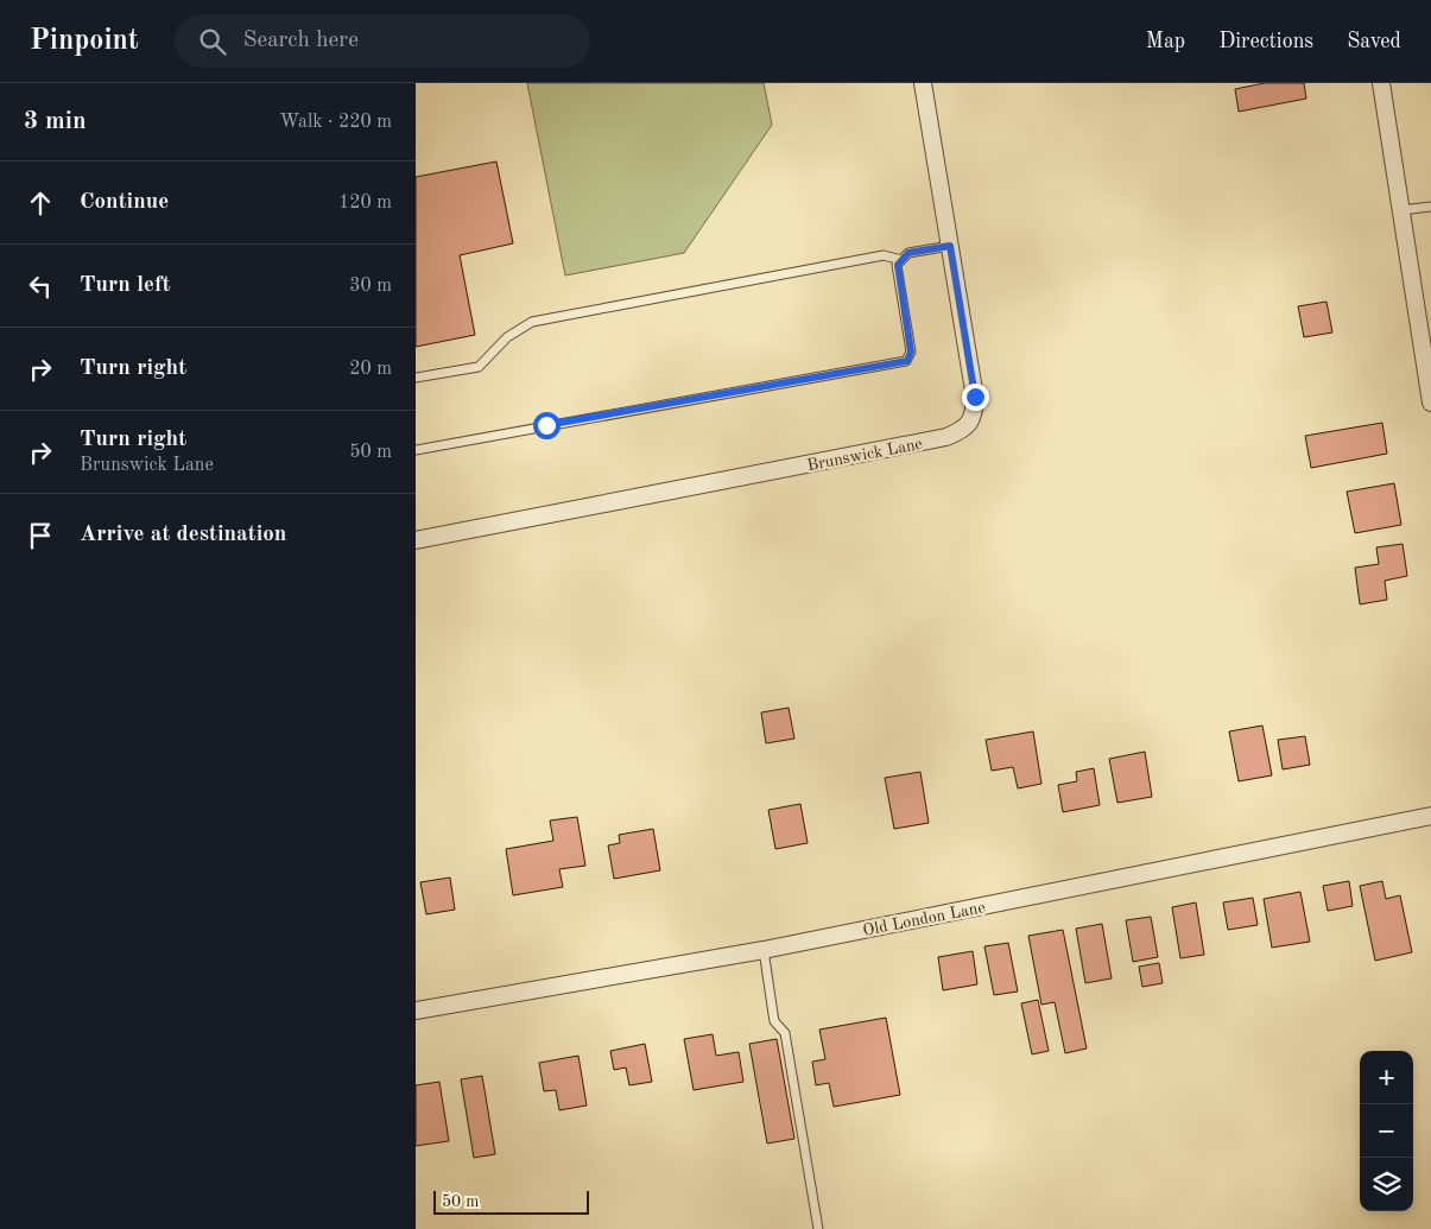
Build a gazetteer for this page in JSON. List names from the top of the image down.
{
  "streets": {
    "street": ["Brunswick Lane", "Old London Lane"]
  },
  "scale_bar": "50 m",
  "page": {
    "header": "Pinpoint",
    "search": "Search here",
    "nav": ["Map", "Directions", "Saved"],
    "heading": ["3 min", "Walk · 220 m"],
    "list": [
      ["Continue", "120 m"],
      ["Turn left", "30 m"],
      ["Turn right", "20 m"],
      ["Turn right", "Brunswick Lane", "50 m"],
      "Arrive at destination"
    ],
    "map_buttons": ["+", "−"],
    "scale": "50 m"
  }
}
